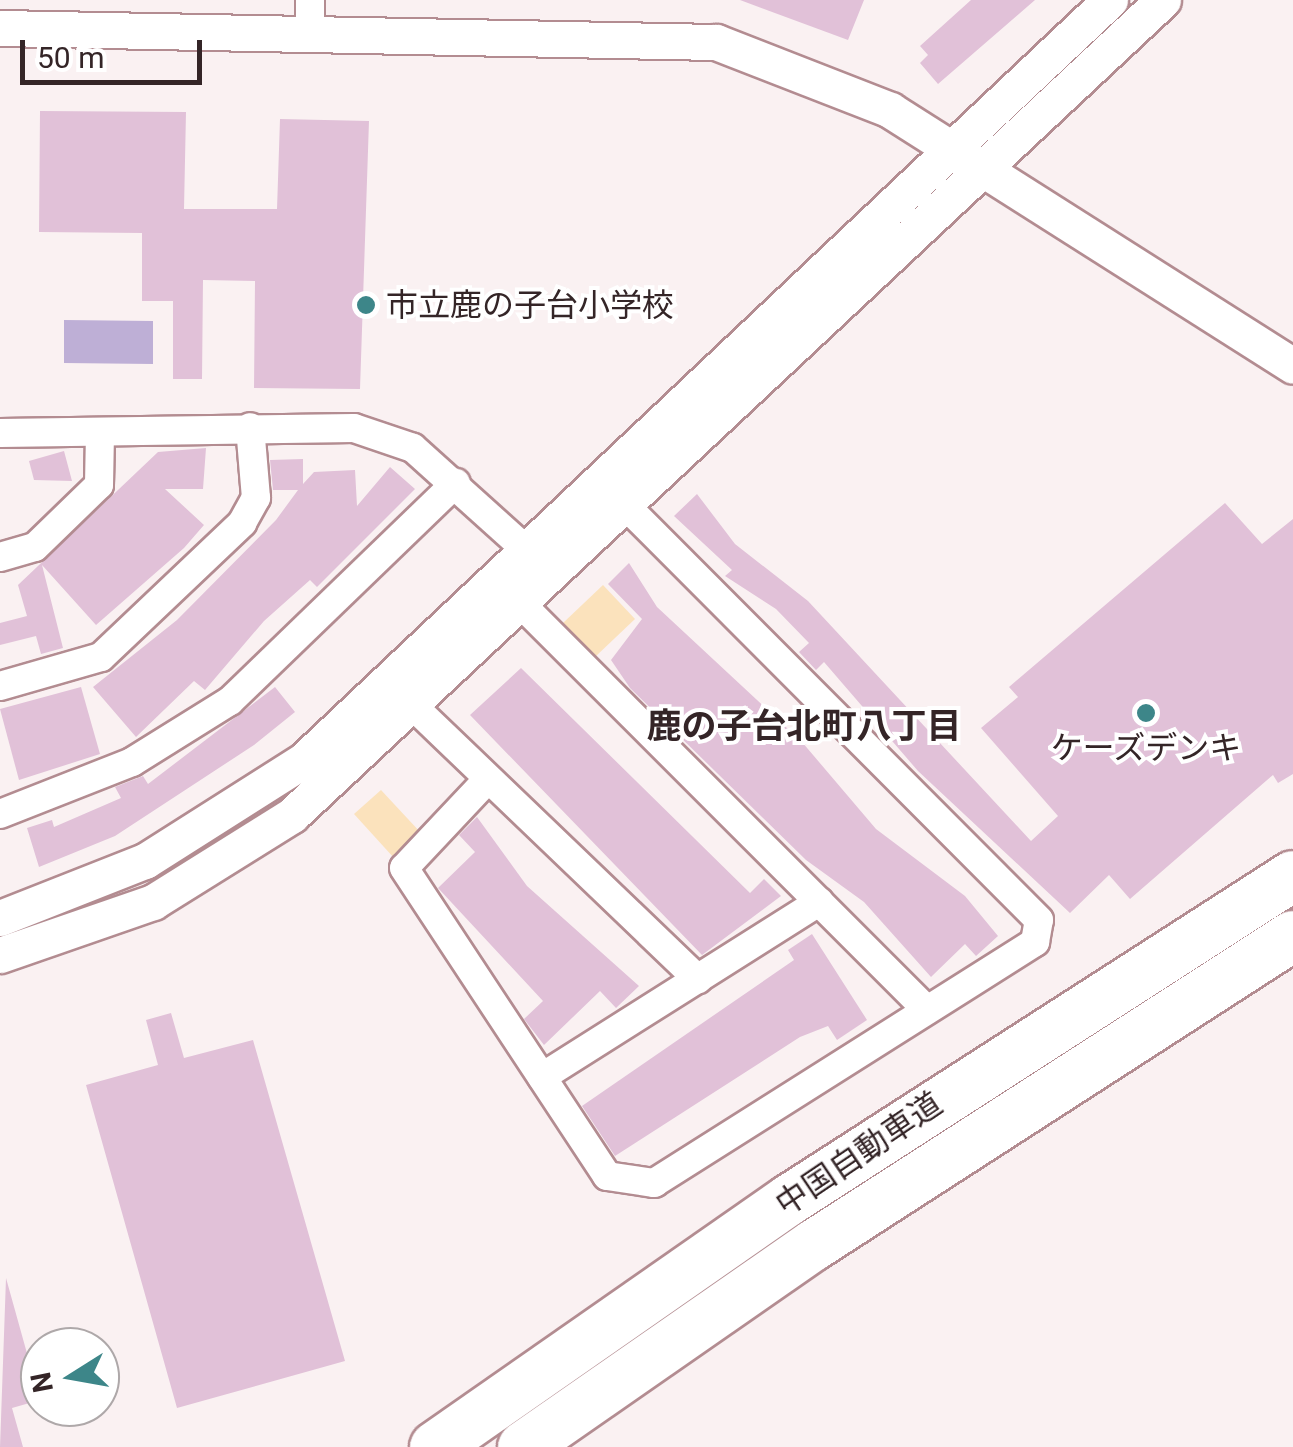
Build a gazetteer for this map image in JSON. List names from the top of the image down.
{
  "streets": {
    "highway": ["中国自動車道"]
  },
  "districts": ["鹿の子台北町八丁目"],
  "places": ["市立鹿の子台小学校", "ケーズデンキ"],
  "scale_bar": "50 m",
  "north": "left"
}
